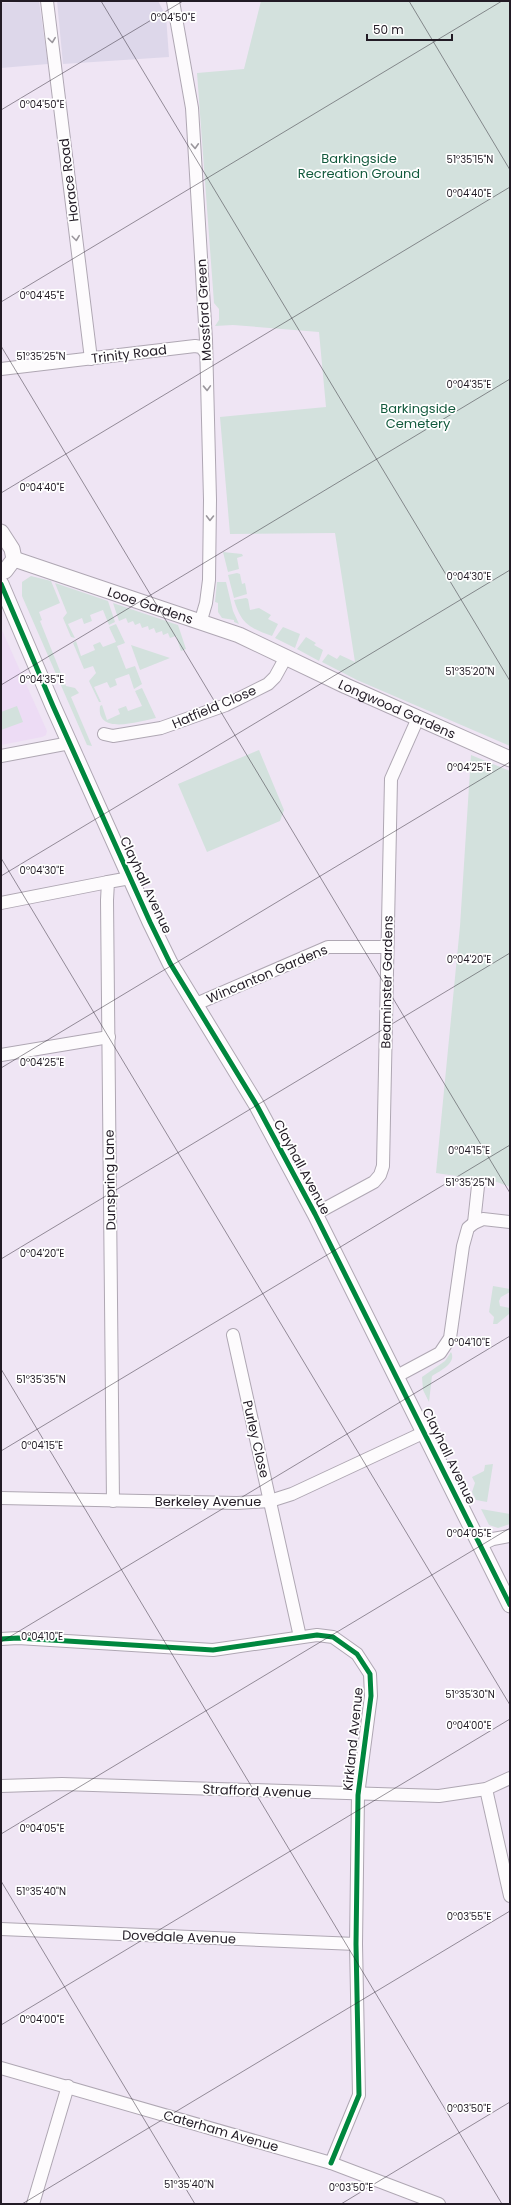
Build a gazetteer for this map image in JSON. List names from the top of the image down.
{
  "streets": {
    "street": [
      "Horace Road",
      "Mossford Green",
      "Trinity Road",
      "Looe Gardens",
      "Hatfield Close",
      "Longwood Gardens",
      "Clayhall Avenue",
      "Wincanton Gardens",
      "Beaminster Gardens",
      "Dunspring Lane",
      "Purley Close",
      "Berkeley Avenue",
      "Kirkland Avenue",
      "Strafford Avenue",
      "Dovedale Avenue",
      "Caterham Avenue"
    ]
  },
  "crossings": [
    ["Horace Road", "Trinity Road"],
    ["Mossford Green", "Trinity Road"],
    ["Mossford Green", "Looe Gardens"],
    ["Looe Gardens", "Hatfield Close"],
    ["Looe Gardens", "Longwood Gardens"],
    ["Hatfield Close", "Longwood Gardens"],
    ["Longwood Gardens", "Beaminster Gardens"],
    ["Clayhall Avenue", "Wincanton Gardens"],
    ["Clayhall Avenue", "Beaminster Gardens"],
    ["Clayhall Avenue", "Berkeley Avenue"],
    ["Wincanton Gardens", "Beaminster Gardens"],
    ["Dunspring Lane", "Berkeley Avenue"],
    ["Purley Close", "Berkeley Avenue"],
    ["Purley Close", "Kirkland Avenue"],
    ["Kirkland Avenue", "Strafford Avenue"],
    ["Kirkland Avenue", "Dovedale Avenue"],
    ["Kirkland Avenue", "Caterham Avenue"]
  ],
  "one_way": ["Horace Road", "Mossford Green"],
  "parks": ["Barkingside Recreation Ground", "Barkingside Cemetery"],
  "scale_bar": "50 m",
  "coordinates": [
    "0°04'50\"E",
    "51°35'15\"N",
    "0°04'40\"E",
    "0°04'45\"E",
    "51°35'25\"N",
    "0°04'35\"E",
    "0°04'30\"E",
    "51°35'20\"N",
    "0°04'25\"E",
    "0°04'20\"E",
    "0°04'15\"E",
    "0°04'10\"E",
    "51°35'35\"N",
    "0°04'05\"E",
    "51°35'30\"N",
    "0°04'00\"E",
    "51°35'40\"N",
    "0°03'55\"E",
    "0°03'50\"E"
  ]
}
